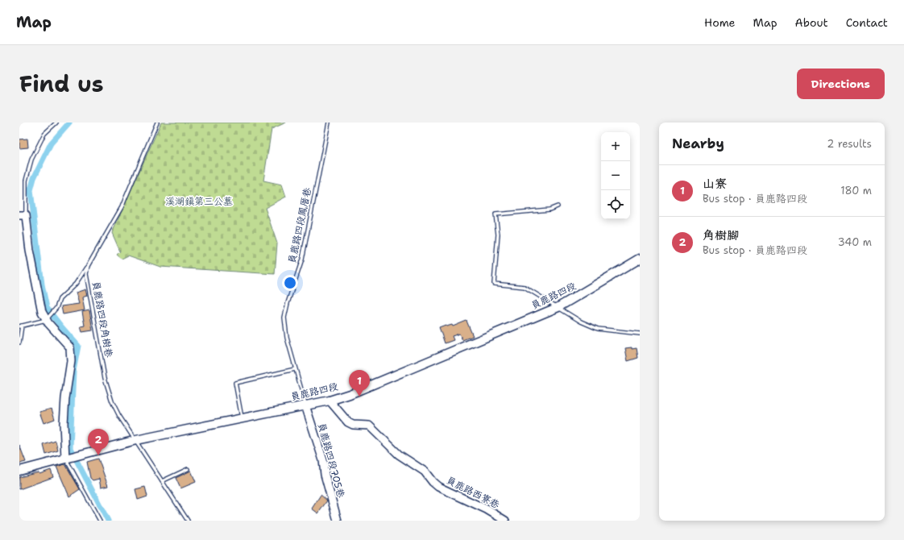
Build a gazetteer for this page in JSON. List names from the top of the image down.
{
  "streets": {
    "main road": ["員鹿路四段"],
    "street": ["員鹿路四段705巷", "員鹿路西寮巷"],
    "lane": ["員鹿路四段鳳厝巷", "員鹿路四段角樹巷"]
  },
  "crossings": [
    ["員鹿路四段鳳厝巷", "員鹿路四段"],
    ["員鹿路四段鳳厝巷", "員鹿路四段705巷"],
    ["員鹿路四段", "員鹿路四段角樹巷"],
    ["員鹿路四段", "員鹿路四段705巷"],
    ["員鹿路四段", "員鹿路西寮巷"]
  ],
  "parks": ["溪湖鎮第三公墓"],
  "page": {
    "header": "Map",
    "nav": [
      "Home",
      "Map",
      "About",
      "Contact"
    ],
    "title": "Find us",
    "buttons": "Directions",
    "heading": ["Nearby", "2 results"],
    "map_buttons": ["+", "−"],
    "list": [
      {
        "mark": "1",
        "name": "山寮",
        "note": "Bus stop · 員鹿路四段",
        "value": "180 m"
      },
      {
        "mark": "2",
        "name": "角樹腳",
        "note": "Bus stop · 員鹿路四段",
        "value": "340 m"
      }
    ],
    "pins": ["1", "2"]
  }
}
